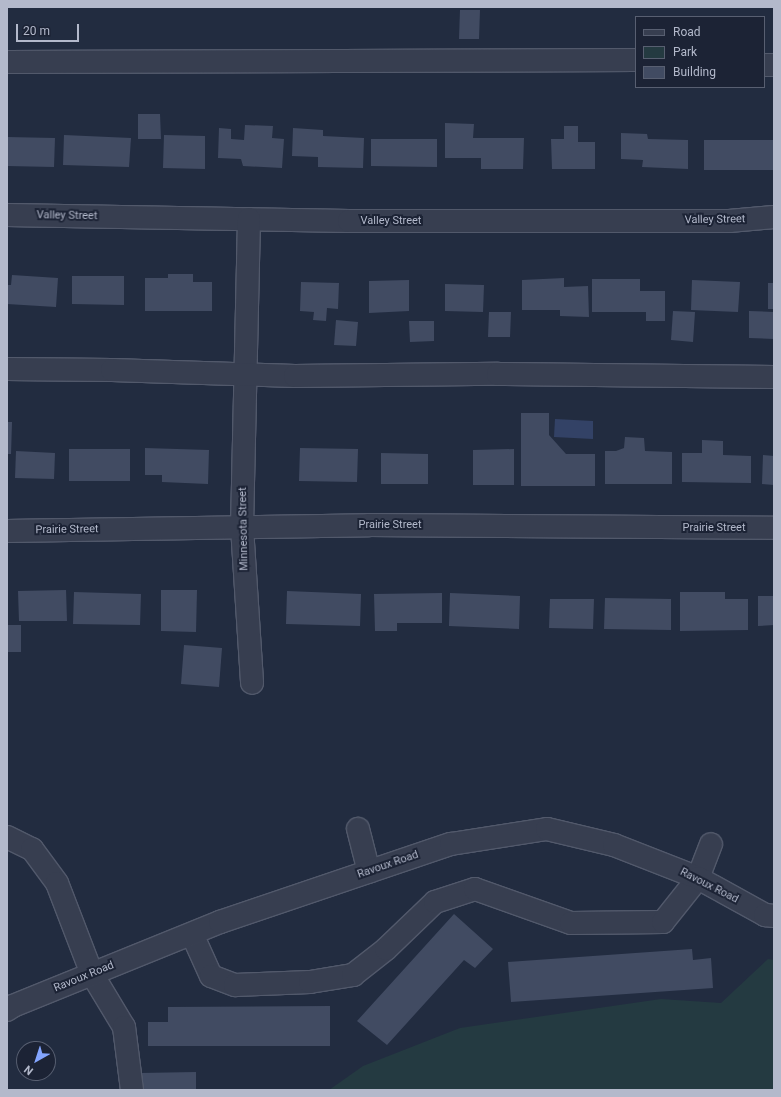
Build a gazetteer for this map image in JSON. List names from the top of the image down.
{
  "streets": {
    "street": [
      "Valley Street",
      "Prairie Street",
      "Minnesota Street",
      "Ravoux Road"
    ]
  },
  "crossings": [
    ["Valley Street", "Minnesota Street"],
    ["Prairie Street", "Minnesota Street"]
  ],
  "legend": ["Road", "Park", "Building"],
  "scale_bar": "20 m",
  "north": "bottom left"
}
